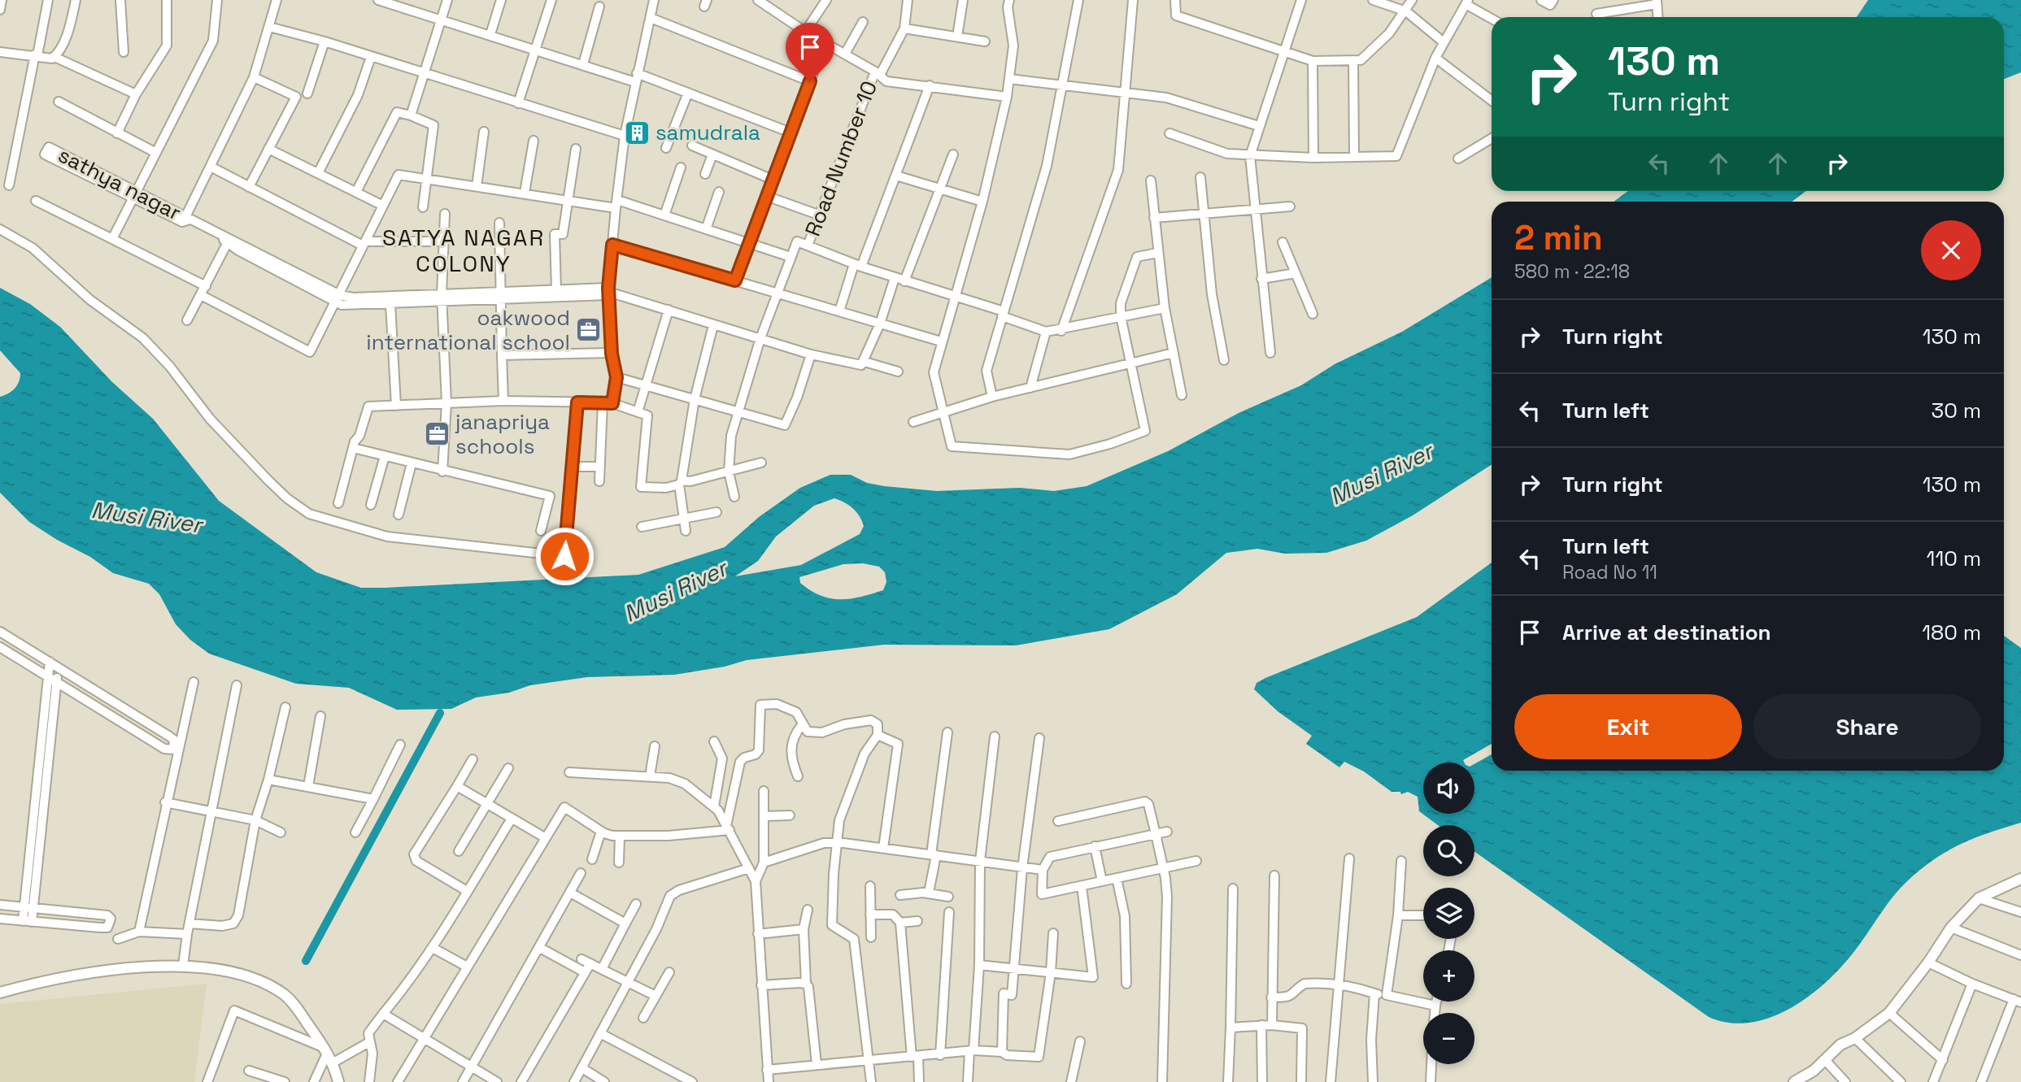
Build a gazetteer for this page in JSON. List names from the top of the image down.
{
  "streets": {
    "street": ["Road Number 10", "sathya nagar"]
  },
  "districts": ["SATYA NAGAR COLONY"],
  "water": ["Musi River"],
  "places": {
    "building": ["samudrala"],
    "office": ["oakwood international school", "janapriya schools"]
  },
  "page": {
    "turn": ["130 m", "Turn right"],
    "heading": ["2 min", "580 m · 22:18"],
    "list": [
      {
        "name": "Turn right",
        "value": "130 m"
      },
      {
        "name": "Turn left",
        "value": "30 m"
      },
      {
        "name": "Turn right",
        "value": "130 m"
      },
      {
        "name": "Turn left",
        "note": "Road No 11",
        "value": "110 m"
      },
      {
        "name": "Arrive at destination",
        "value": "180 m"
      }
    ],
    "buttons": ["Exit", "Share"],
    "map_buttons": ["+", "−"]
  }
}
